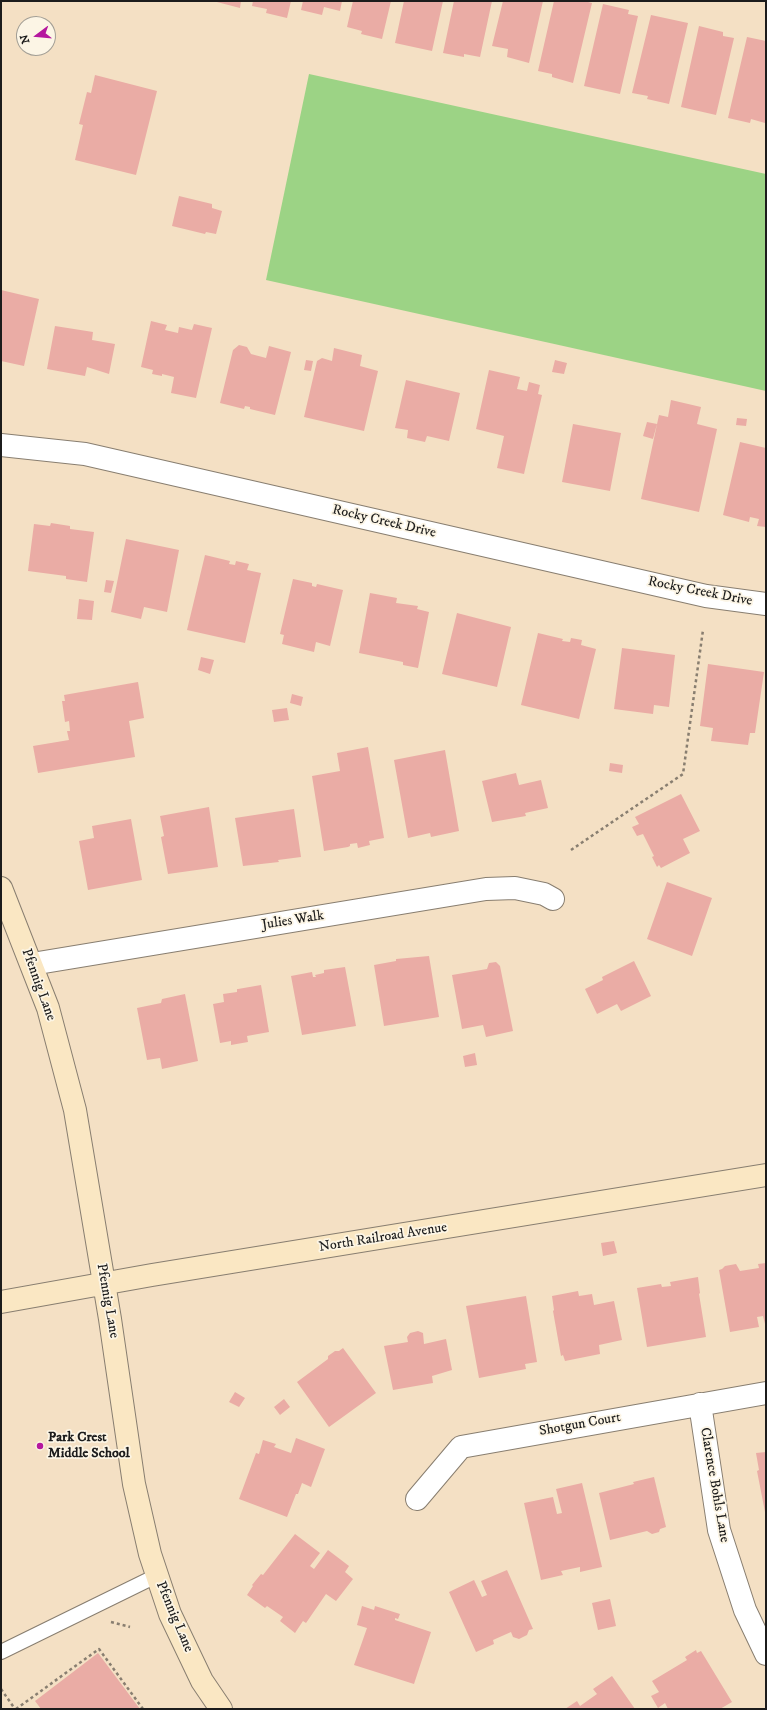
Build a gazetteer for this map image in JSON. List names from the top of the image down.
{
  "streets": {
    "street": [
      "Rocky Creek Drive",
      "Julies Walk",
      "Pfennig Lane",
      "North Railroad Avenue",
      "Shotgun Court",
      "Clarence Bohls Lane"
    ]
  },
  "crossings": [
    ["Julies Walk", "Pfennig Lane"],
    ["Pfennig Lane", "North Railroad Avenue"],
    ["Shotgun Court", "Clarence Bohls Lane"]
  ],
  "places": ["Park Crest Middle School"],
  "north": "left"
}
